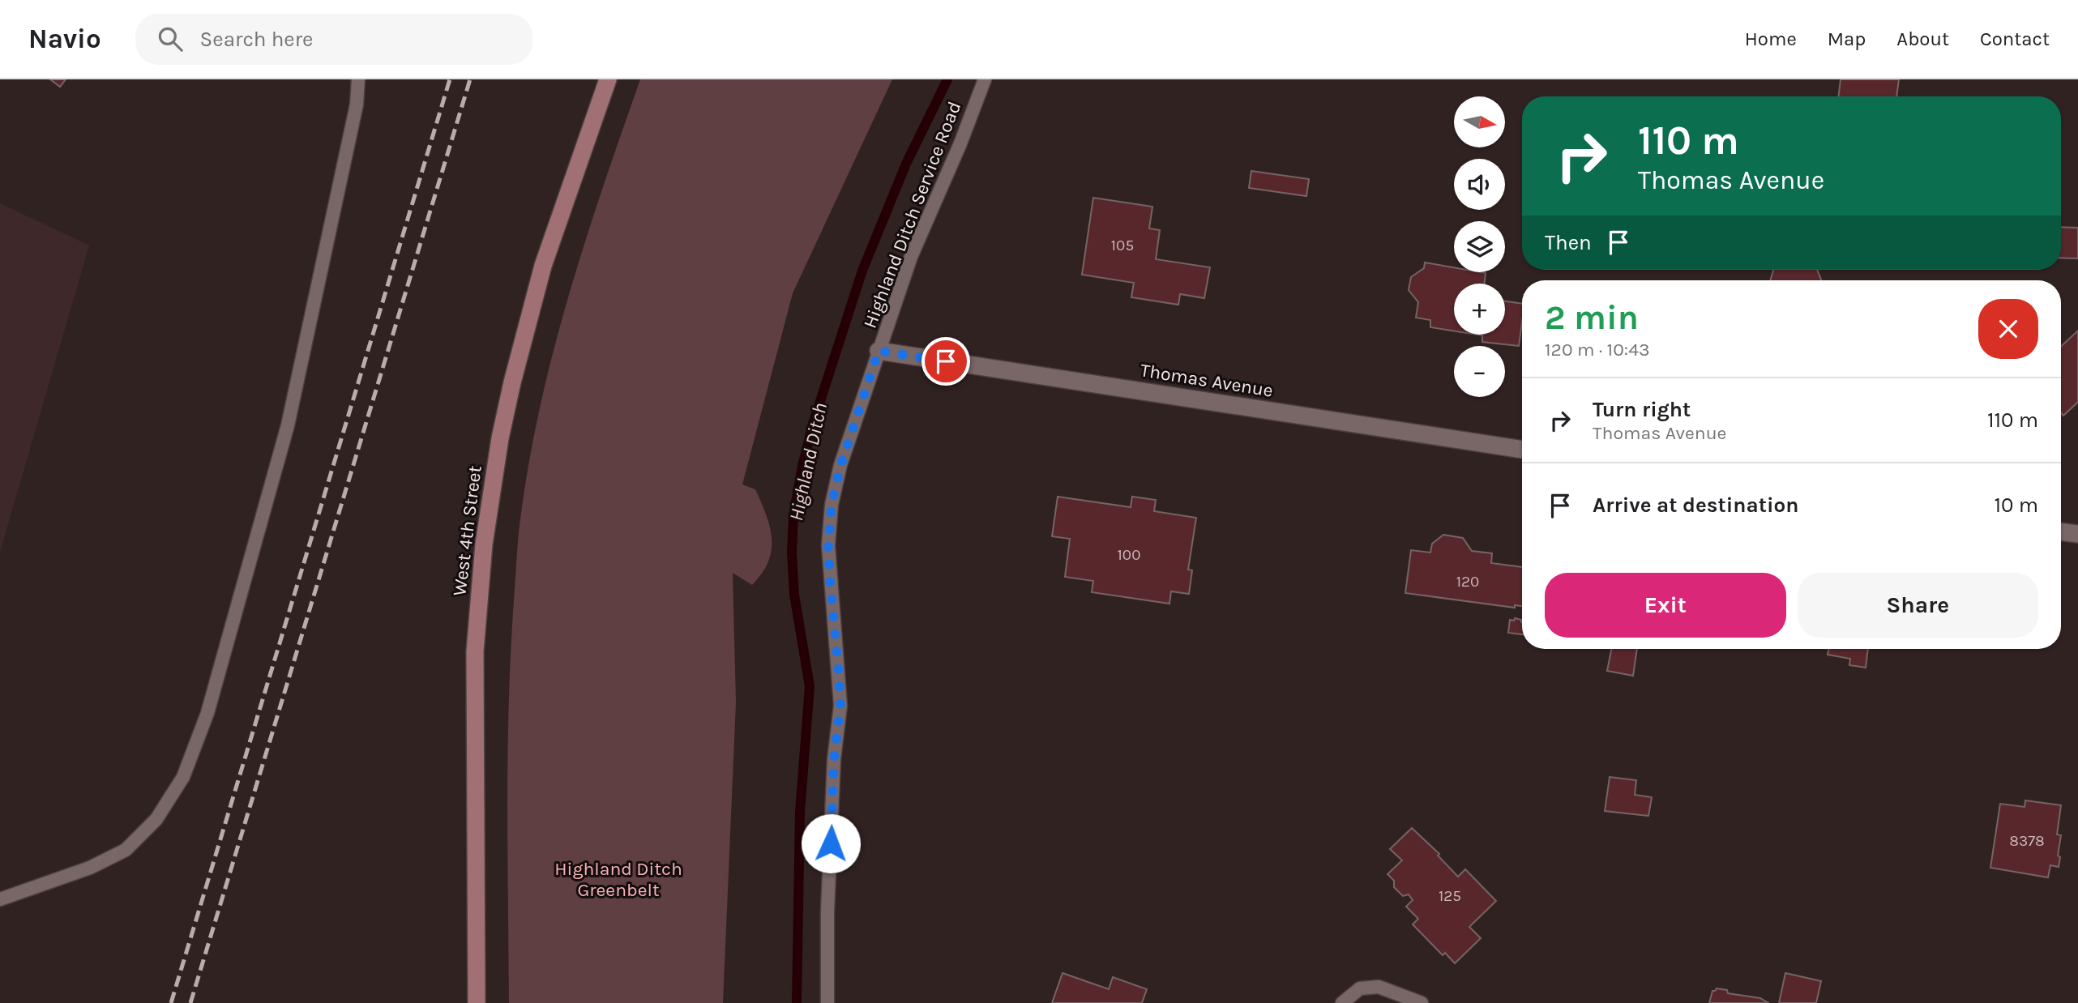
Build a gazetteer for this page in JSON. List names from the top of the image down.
{
  "streets": {
    "main road": ["West 4th Street"],
    "street": ["Thomas Avenue"],
    "lane": ["Highland Ditch Service Road"]
  },
  "crossings": [
    ["Highland Ditch Service Road", "Thomas Avenue"]
  ],
  "water": ["Highland Ditch"],
  "parks": ["Highland Ditch Greenbelt"],
  "house_numbers": [
    "105",
    "100",
    "120",
    "8378",
    "125"
  ],
  "north": "right",
  "page": {
    "header": "Navio",
    "search": "Search here",
    "nav": [
      "Home",
      "Map",
      "About",
      "Contact"
    ],
    "map_buttons": ["+", "−"],
    "turn": ["110 m", "Thomas Avenue"],
    "then": "Then",
    "heading": ["2 min", "120 m · 10:43"],
    "list": [
      {
        "name": "Turn right",
        "note": "Thomas Avenue",
        "value": "110 m"
      },
      {
        "name": "Arrive at destination",
        "value": "10 m"
      }
    ],
    "buttons": ["Exit", "Share"]
  }
}
